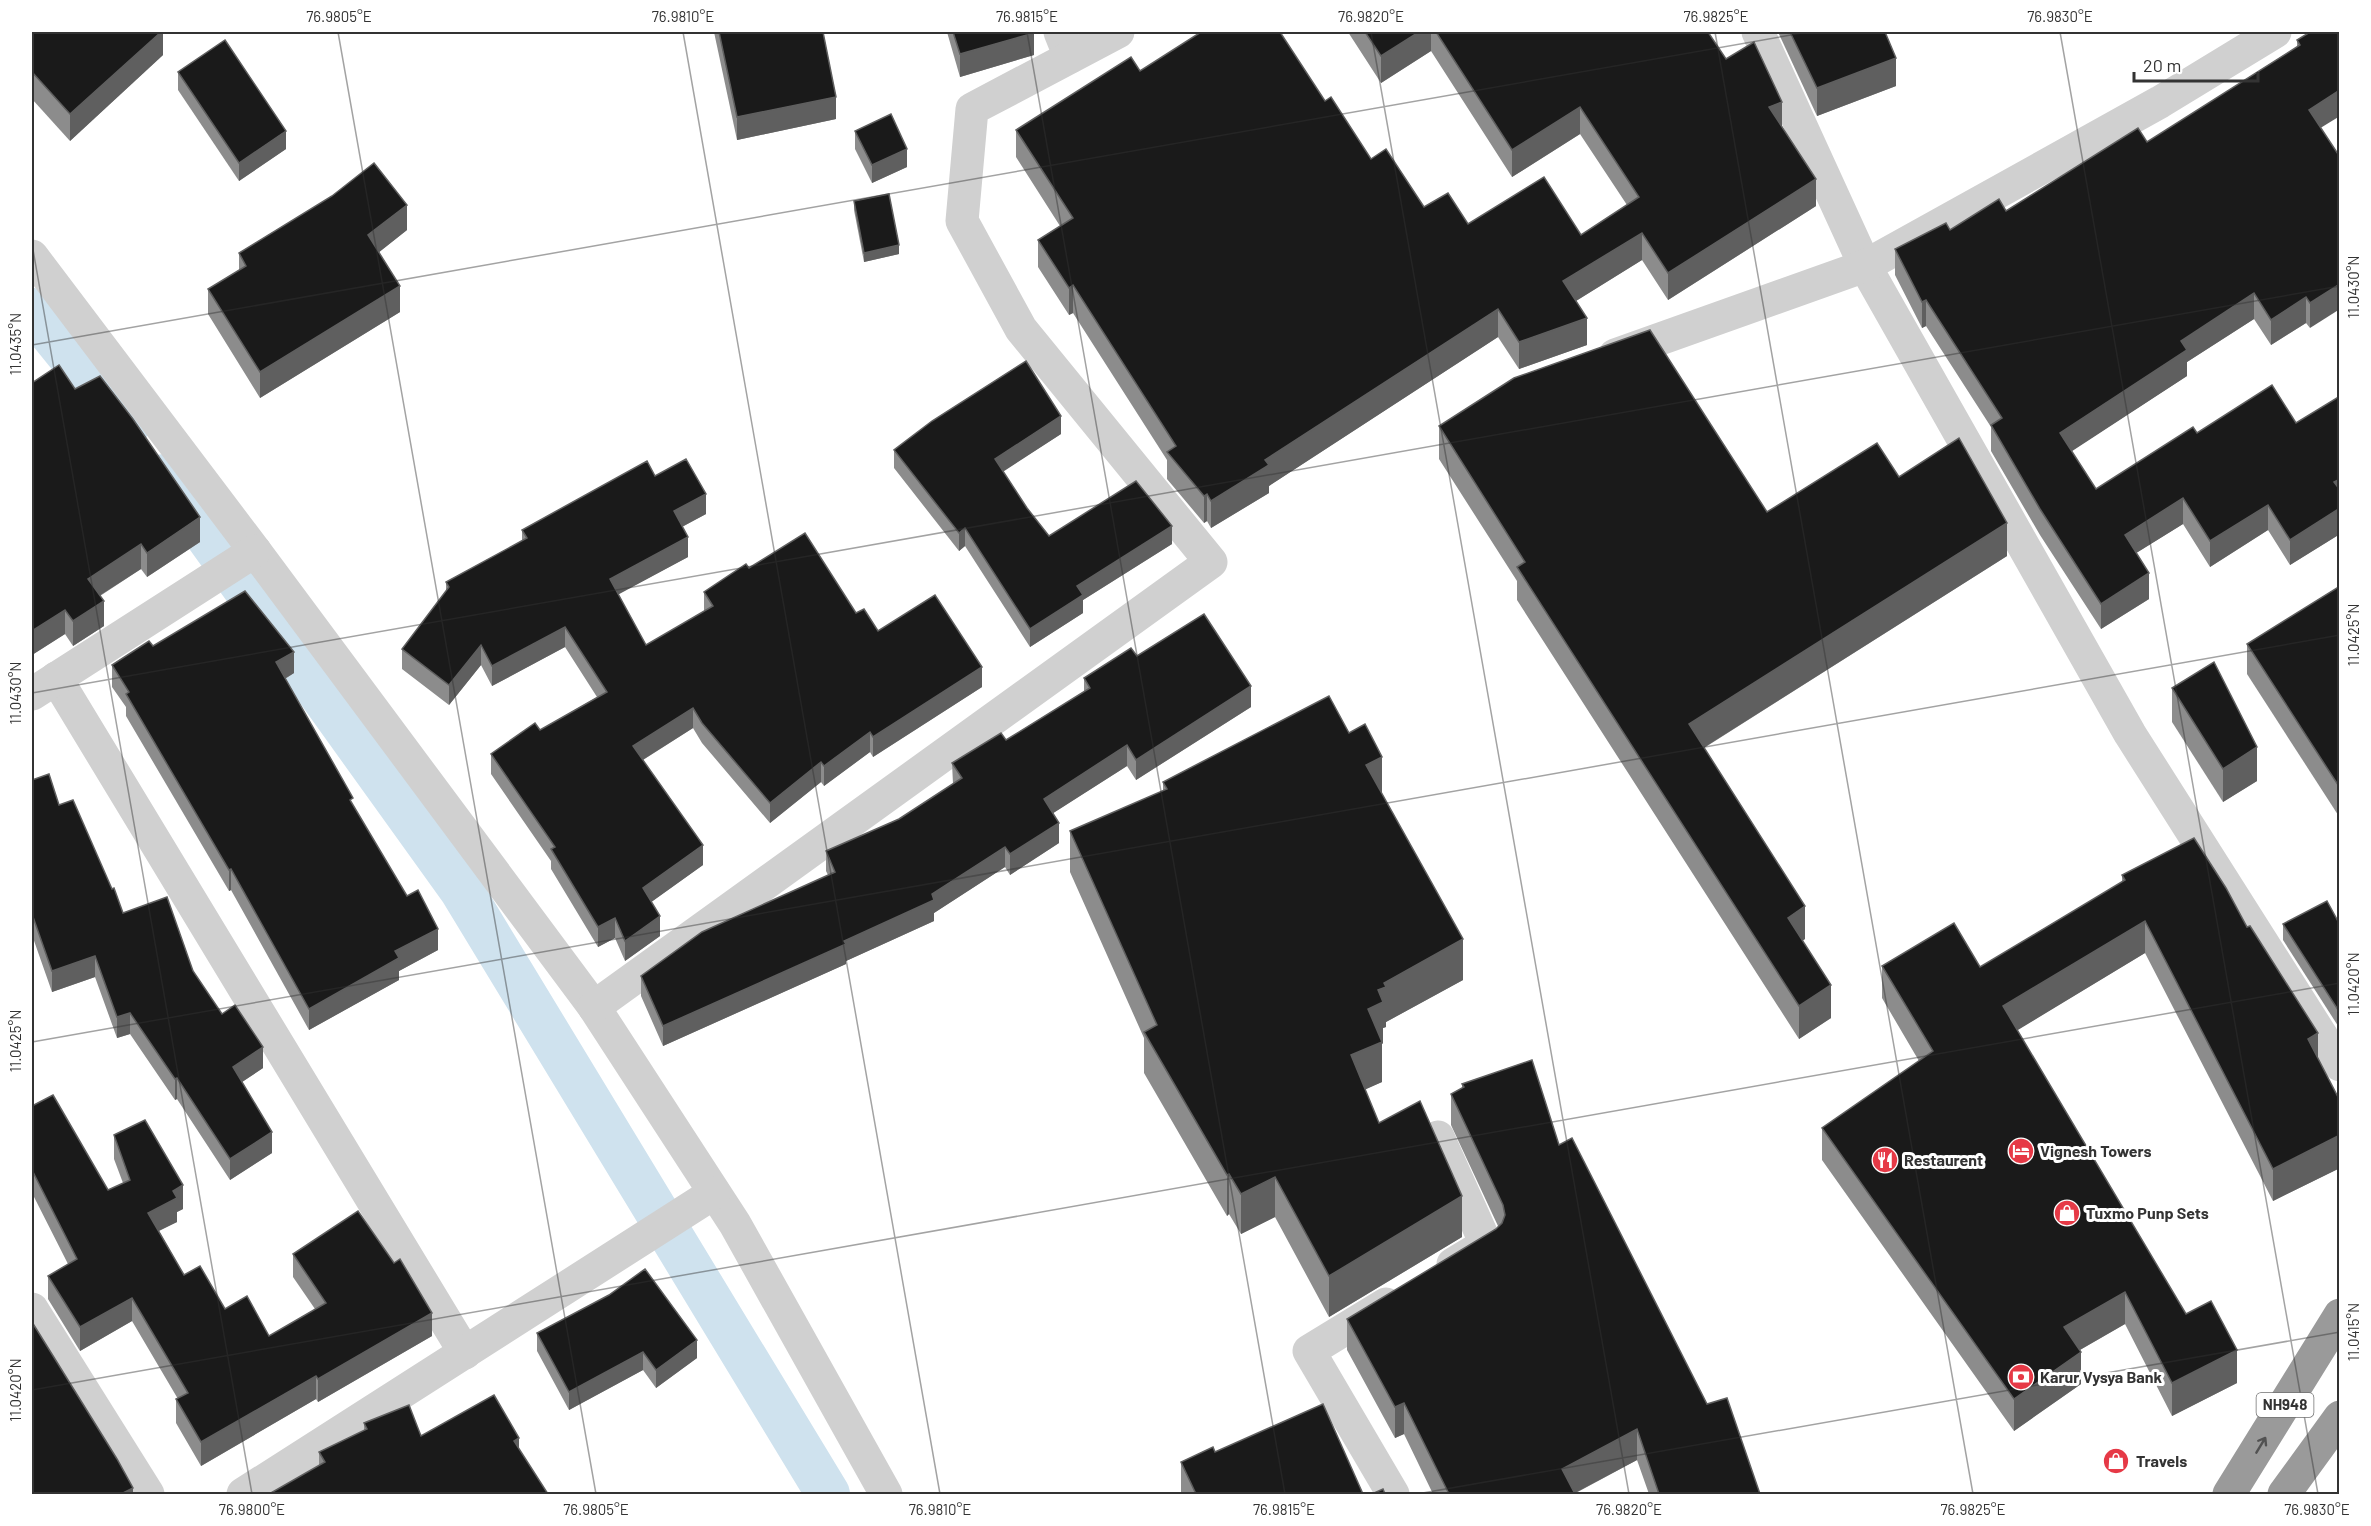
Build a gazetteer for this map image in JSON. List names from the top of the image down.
{
  "streets": {
    "highway": ["NH948"]
  },
  "places": {
    "hotel": ["Vignesh Towers"],
    "restaurant": ["Restaurent"],
    "shop": ["Tuxmo Punp Sets", "Travels"],
    "bank": ["Karur Vysya Bank"]
  },
  "scale_bar": "20 m",
  "coordinates": [
    "76.9805°E",
    "76.9810°E",
    "76.9815°E",
    "76.9820°E",
    "76.9825°E",
    "76.9830°E",
    "11.0430°N",
    "11.0435°N",
    "11.0425°N",
    "11.0420°N",
    "11.0415°N",
    "76.9800°E"
  ]
}
